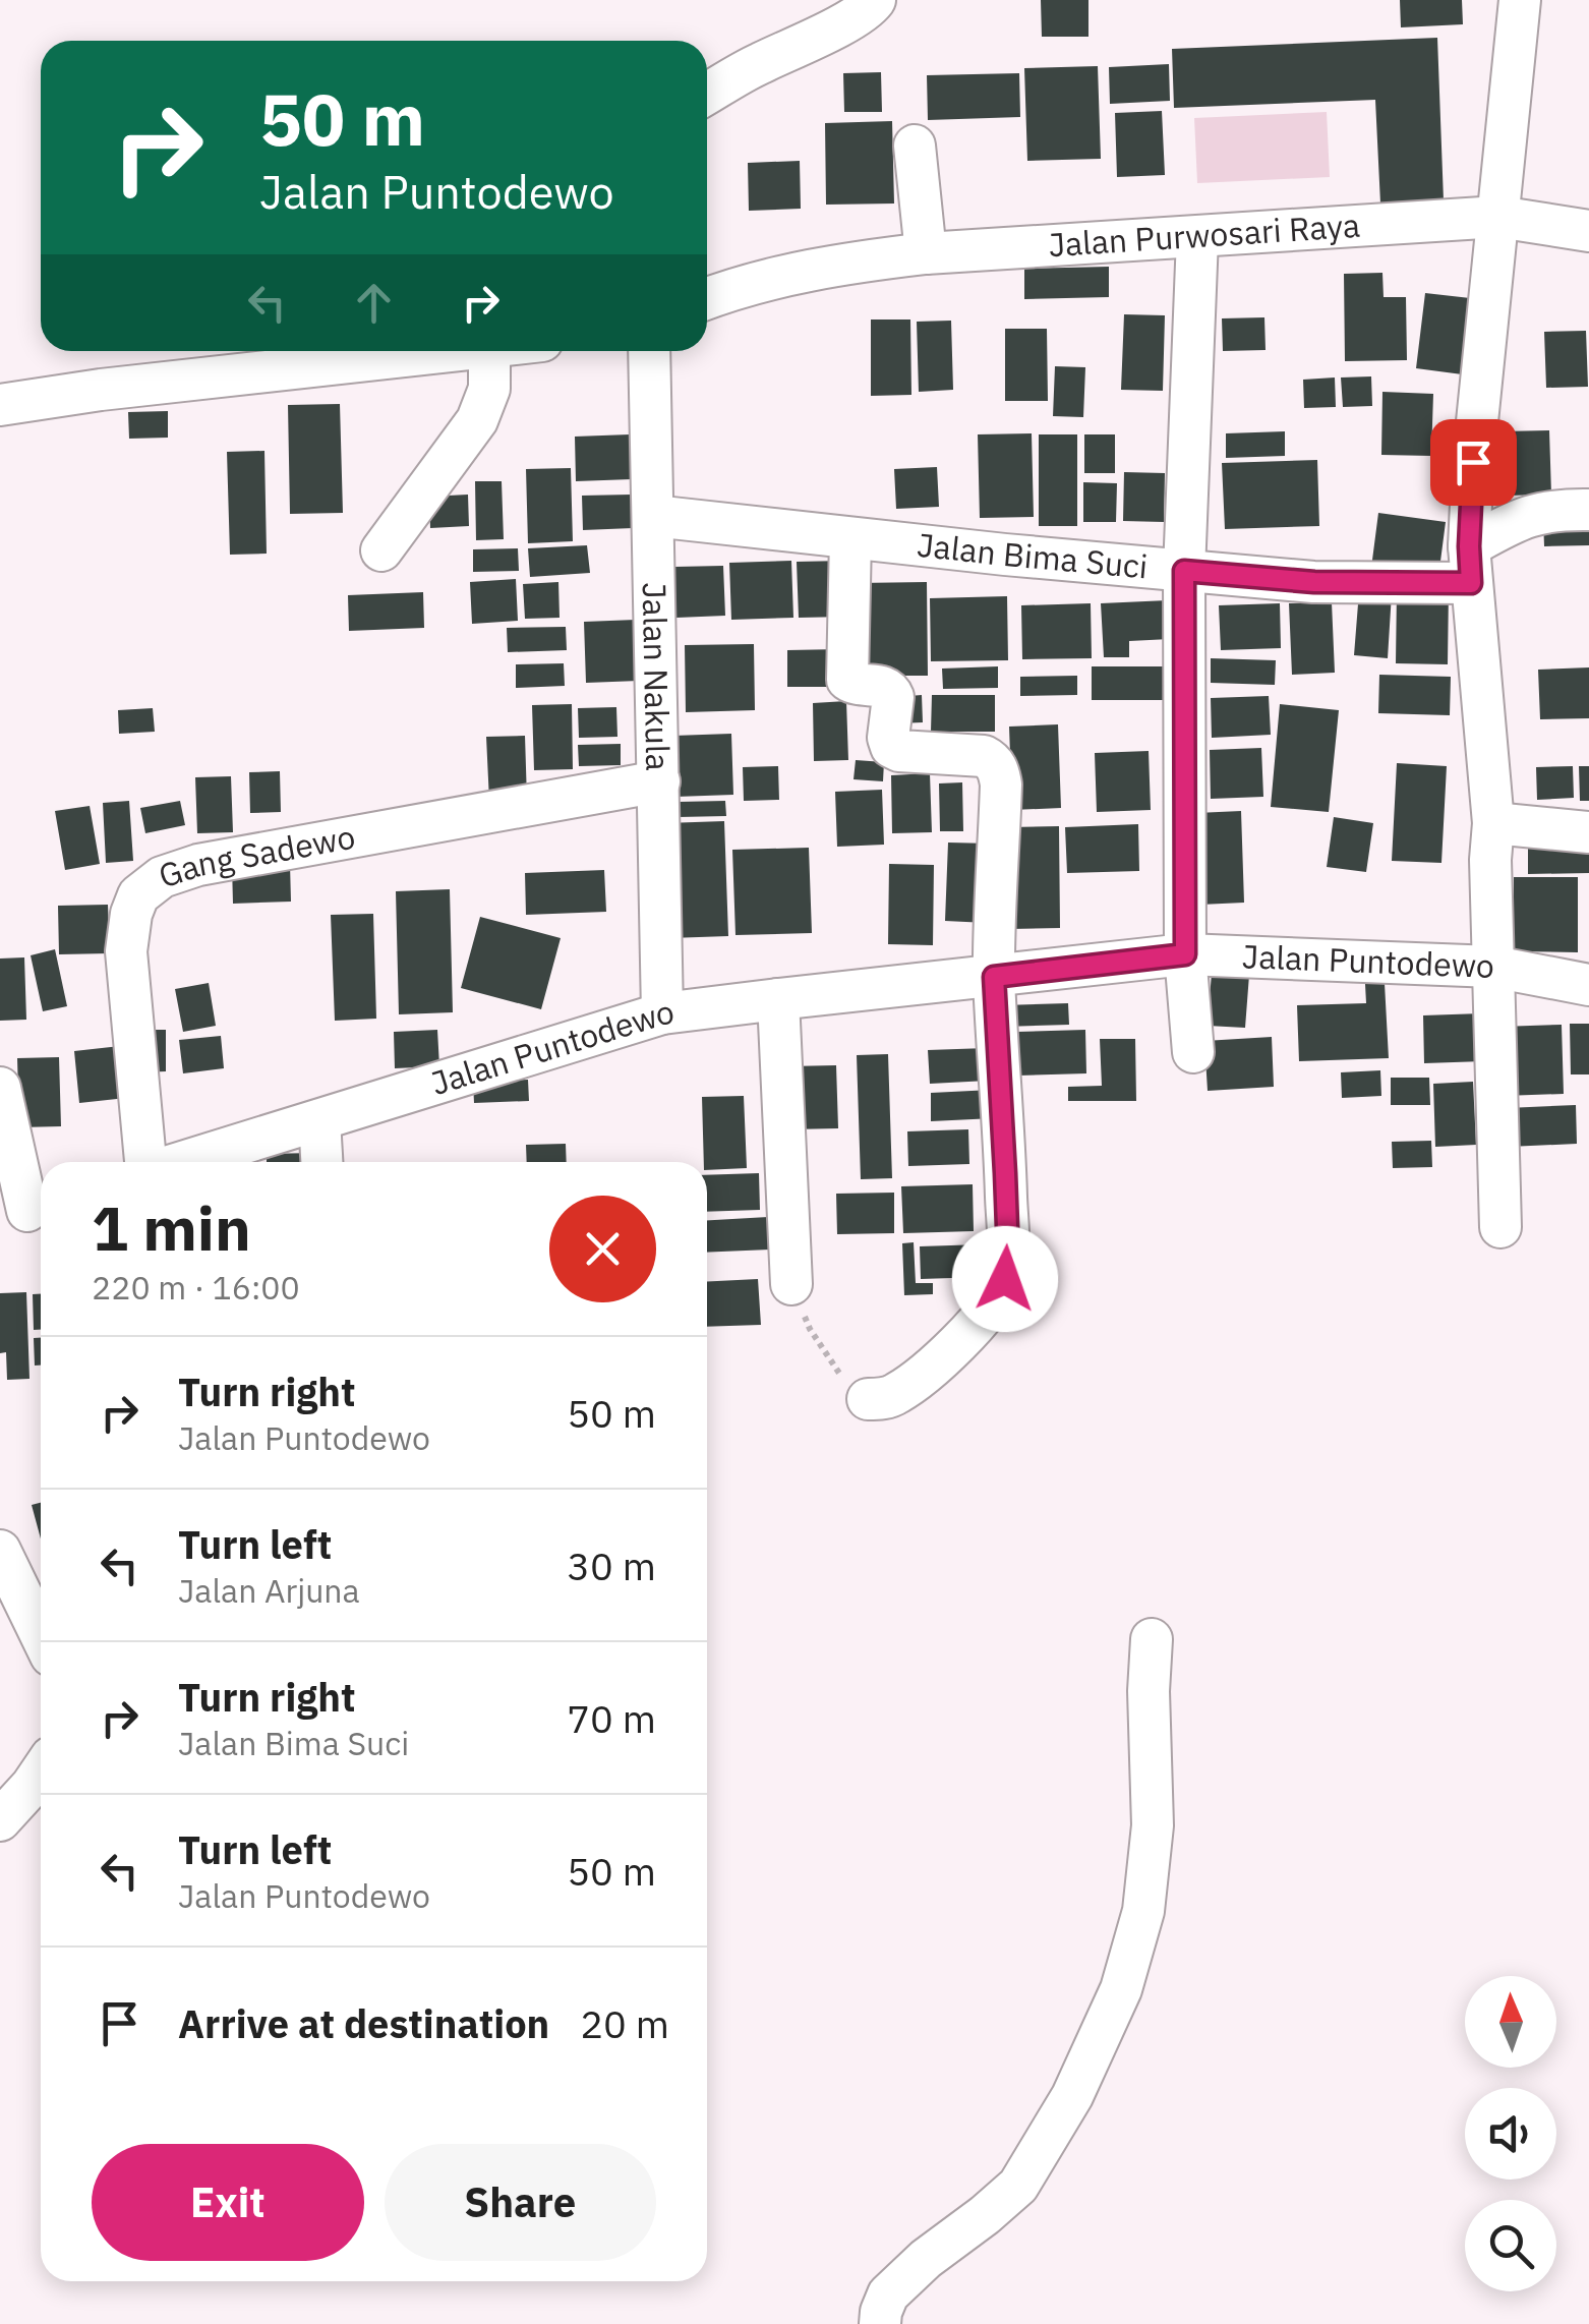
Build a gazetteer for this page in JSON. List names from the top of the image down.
{
  "streets": {
    "street": [
      "Jalan Purwosari Raya",
      "Jalan Bima Suci",
      "Jalan Nakula",
      "Gang Sadewo",
      "Jalan Puntodewo"
    ]
  },
  "crossings": [
    ["Jalan Purwosari Raya", "Jalan Puntodewo"],
    ["Jalan Bima Suci", "Jalan Nakula"],
    ["Jalan Bima Suci", "Jalan Puntodewo"],
    ["Jalan Nakula", "Gang Sadewo"],
    ["Jalan Nakula", "Jalan Puntodewo"]
  ],
  "north": "top",
  "page": {
    "turn": ["50 m", "Jalan Puntodewo"],
    "heading": ["1 min", "220 m · 16:00"],
    "list": [
      {
        "name": "Turn right",
        "note": "Jalan Puntodewo",
        "value": "50 m"
      },
      {
        "name": "Turn left",
        "note": "Jalan Arjuna",
        "value": "30 m"
      },
      {
        "name": "Turn right",
        "note": "Jalan Bima Suci",
        "value": "70 m"
      },
      {
        "name": "Turn left",
        "note": "Jalan Puntodewo",
        "value": "50 m"
      },
      {
        "name": "Arrive at destination",
        "value": "20 m"
      }
    ],
    "buttons": ["Exit", "Share"]
  }
}
